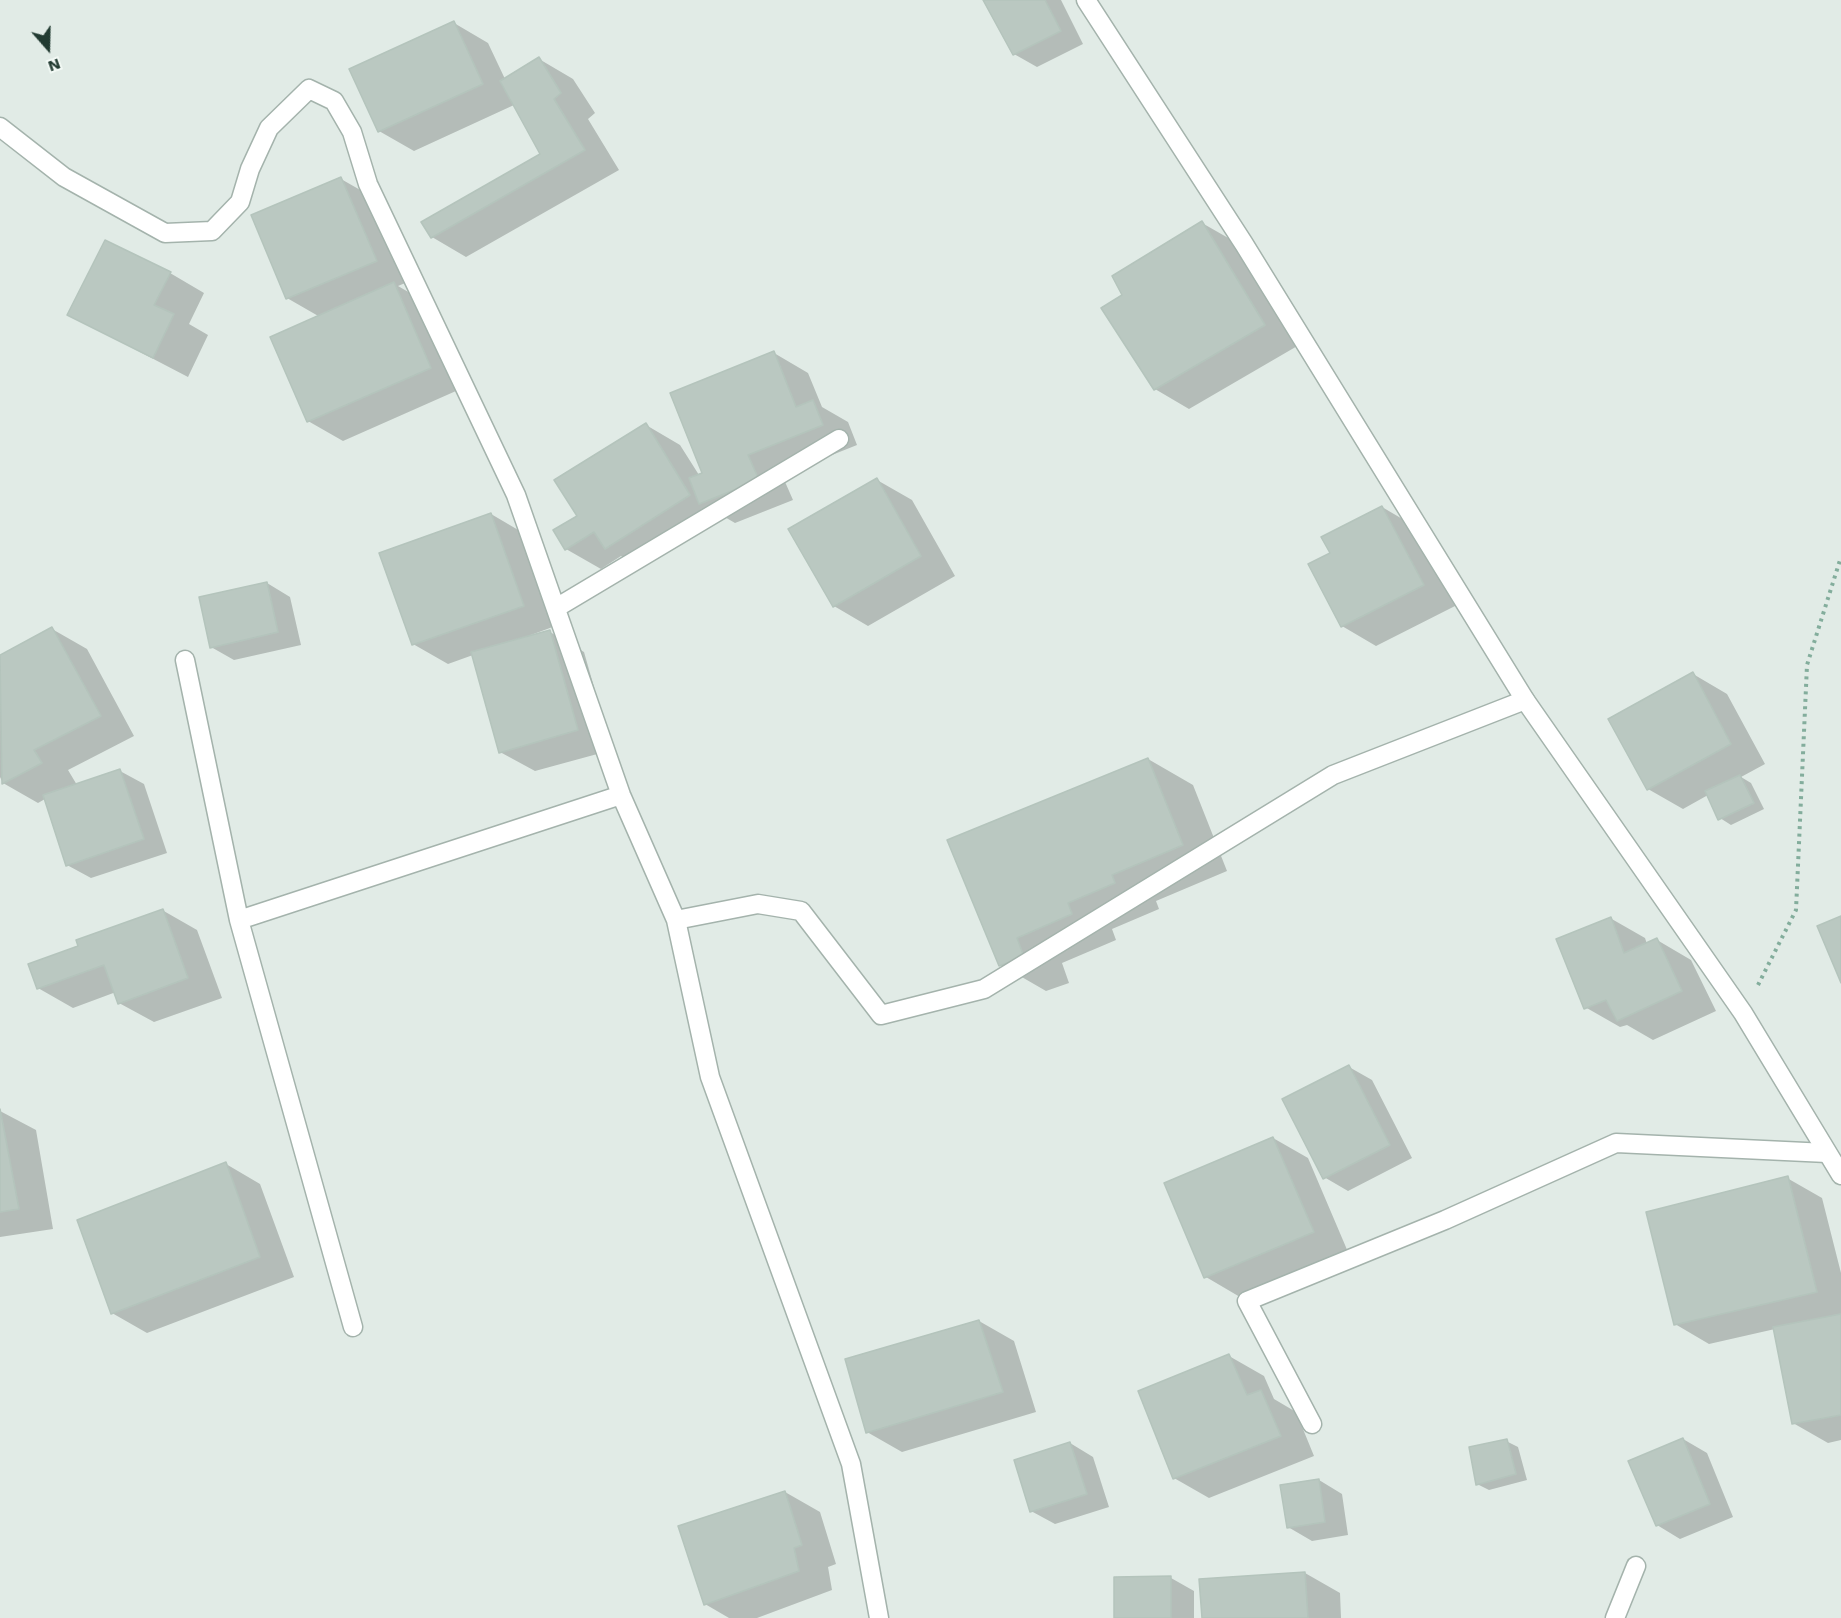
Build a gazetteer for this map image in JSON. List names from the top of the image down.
{
  "north": "bottom"
}
